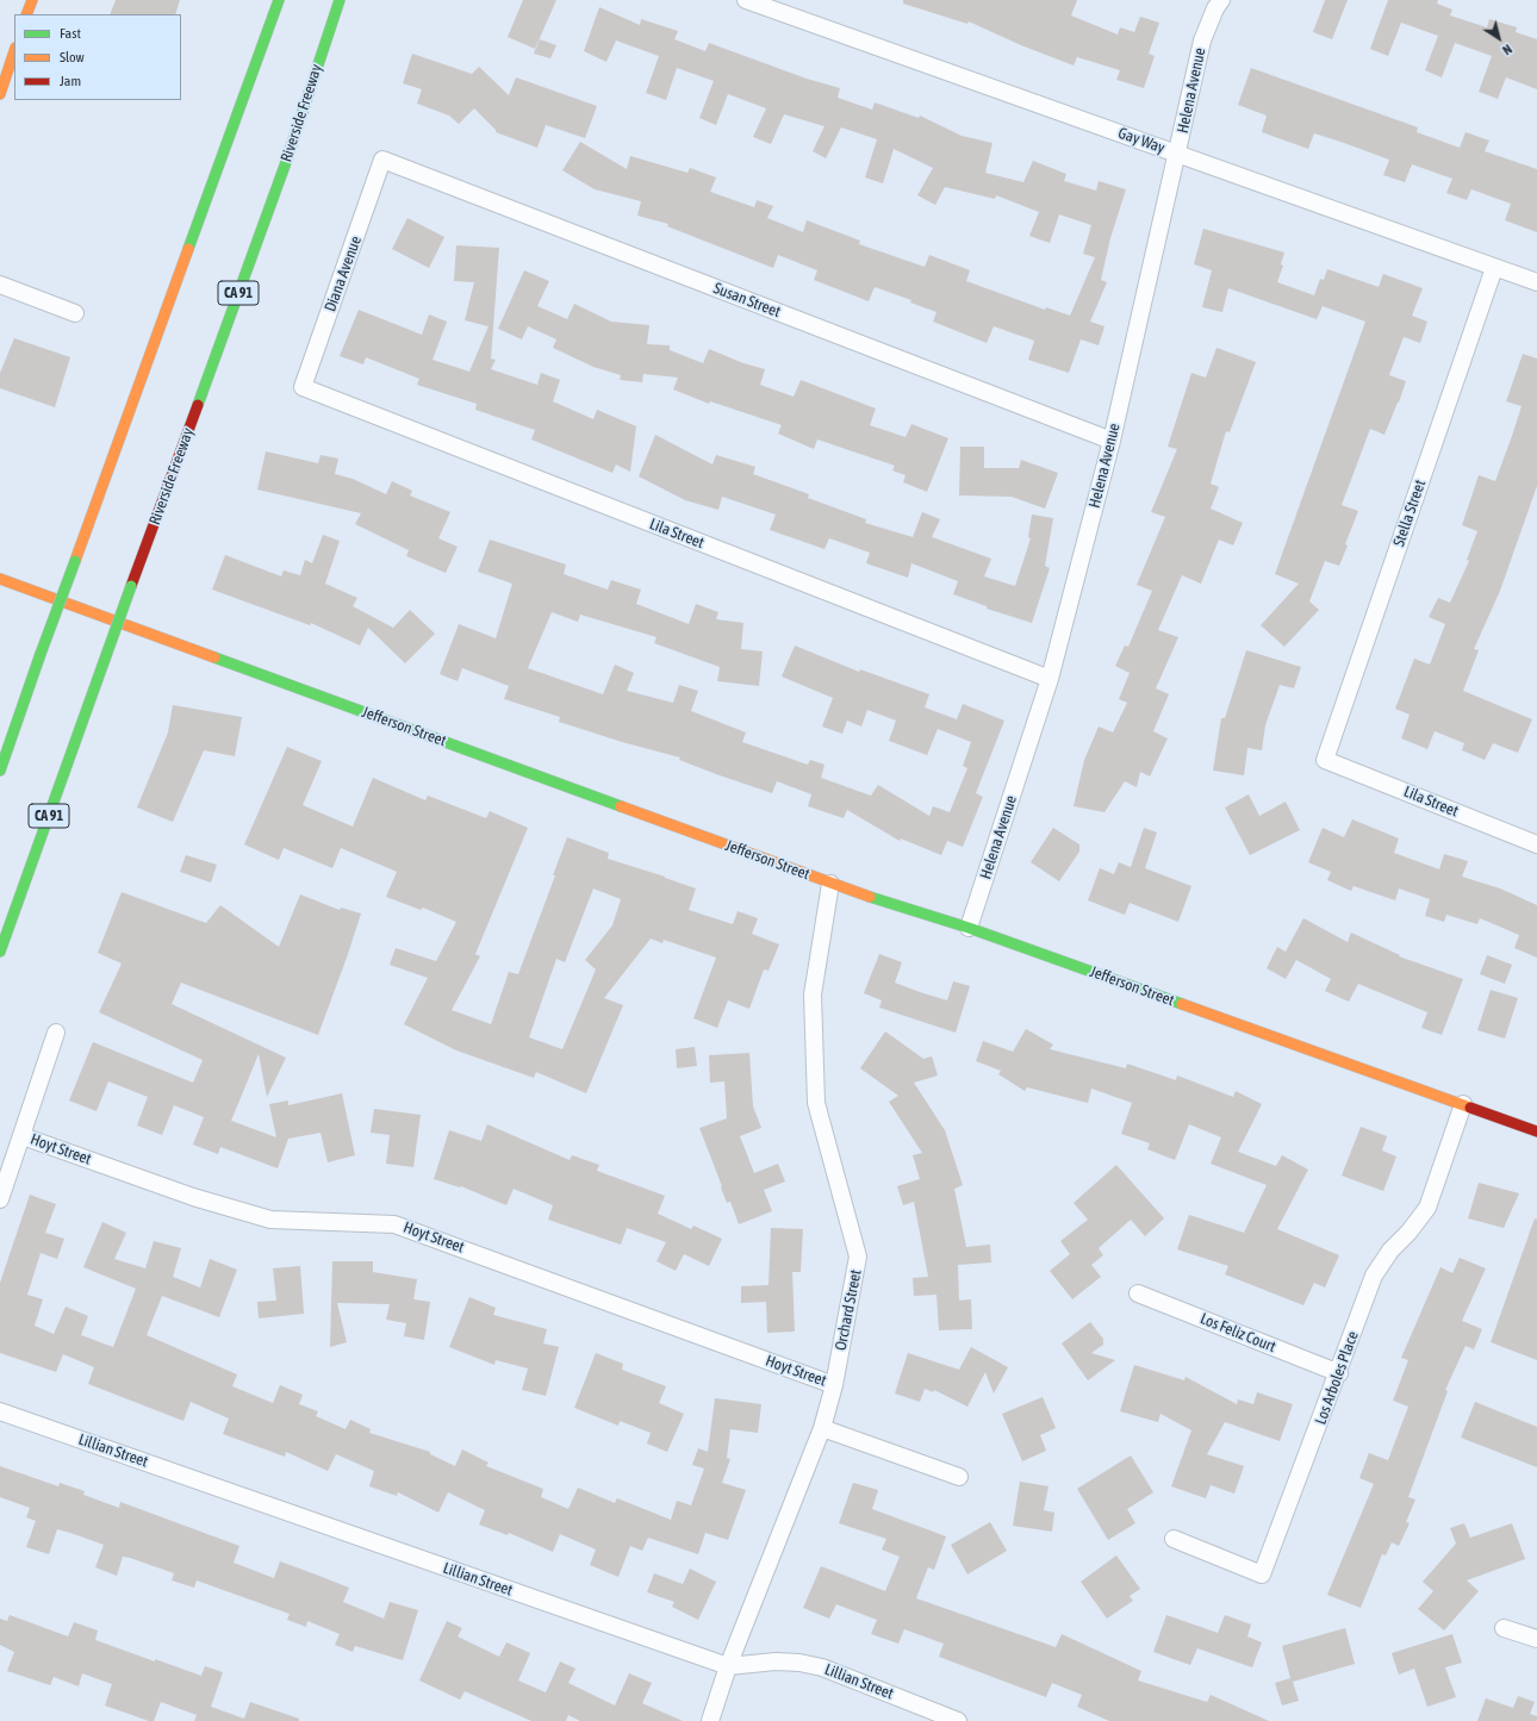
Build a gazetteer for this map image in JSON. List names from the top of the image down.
{
  "streets": {
    "main road": ["Riverside Freeway", "CA 91", "Jefferson Street"],
    "street": [
      "Helena Avenue",
      "Gay Way",
      "Diana Avenue",
      "Susan Street",
      "Stella Street",
      "Lila Street",
      "Hoyt Street",
      "Orchard Street",
      "Los Feliz Court",
      "Los Arboles Place",
      "Lillian Street"
    ]
  },
  "crossings": [
    ["Helena Avenue", "Gay Way"],
    ["Helena Avenue", "Susan Street"],
    ["Helena Avenue", "Lila Street"],
    ["Helena Avenue", "Jefferson Street"],
    ["Gay Way", "Stella Street"],
    ["Diana Avenue", "Susan Street"],
    ["Diana Avenue", "Lila Street"],
    ["Stella Street", "Lila Street"],
    ["Jefferson Street", "Orchard Street"],
    ["Jefferson Street", "Los Arboles Place"],
    ["Hoyt Street", "Orchard Street"],
    ["Orchard Street", "Lillian Street"],
    ["Los Feliz Court", "Los Arboles Place"]
  ],
  "legend": ["Fast", "Slow", "Jam"],
  "north": "bottom right"
}
